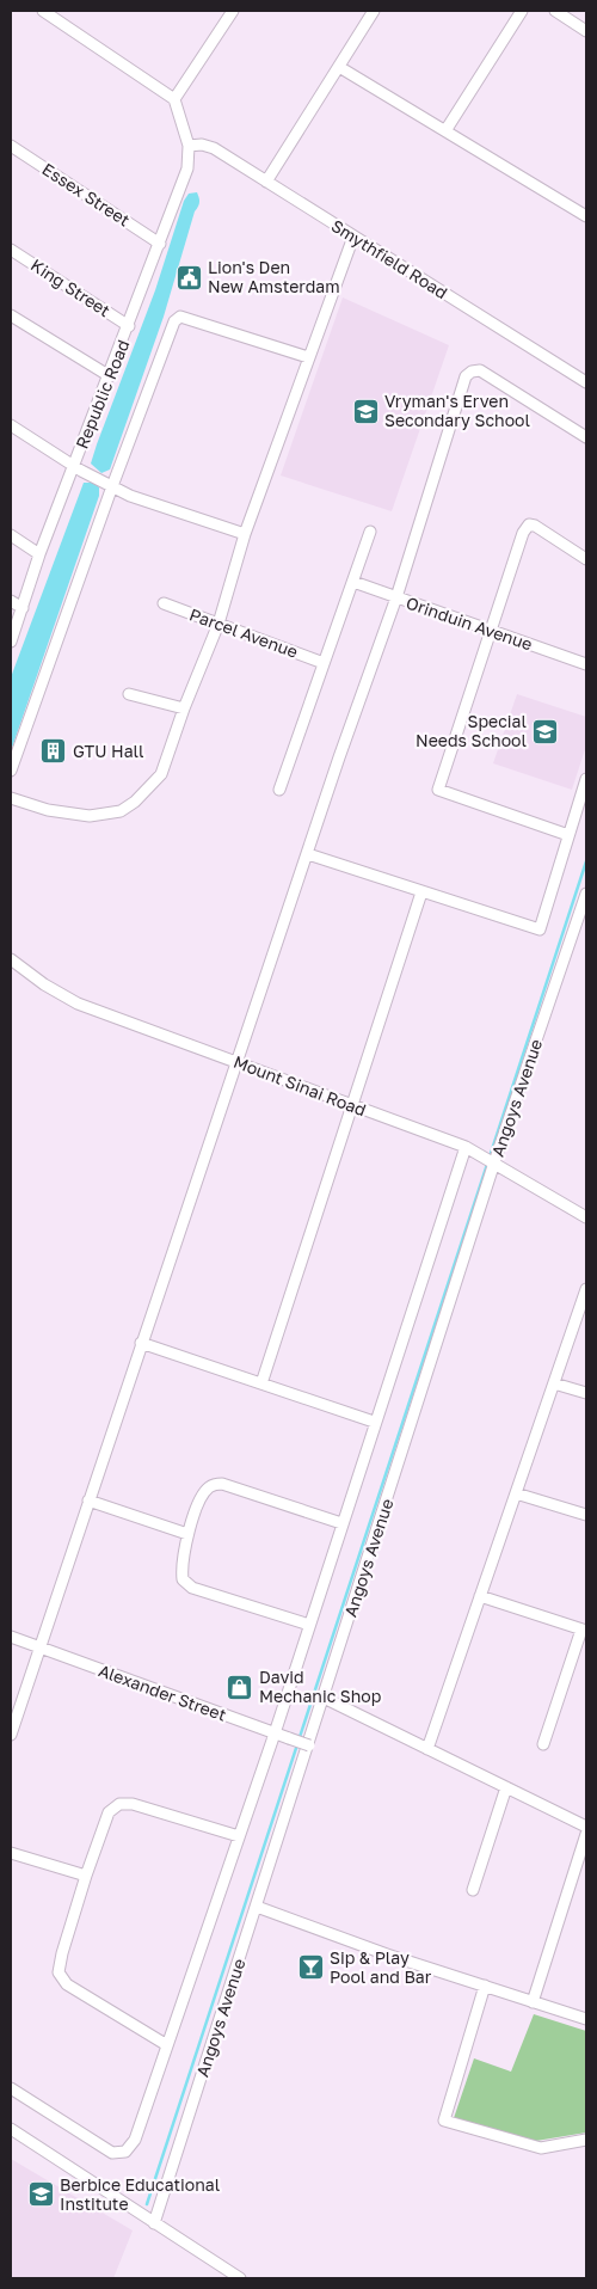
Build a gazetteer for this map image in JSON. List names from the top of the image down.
{
  "streets": {
    "street": [
      "Essex Street",
      "Smythfield Road",
      "King Street",
      "Republic Road",
      "Orinduin Avenue",
      "Parcel Avenue",
      "Mount Sinai Road",
      "Angoys Avenue",
      "Alexander Street"
    ]
  },
  "crossings": [
    ["Essex Street", "Republic Road"],
    ["Smythfield Road", "Republic Road"],
    ["King Street", "Republic Road"],
    ["Mount Sinai Road", "Angoys Avenue"],
    ["Angoys Avenue", "Alexander Street"]
  ],
  "places": {
    "public building": ["Lion's Den New Amsterdam"],
    "school or university": ["Vryman's Erven Secondary School", "Special Needs School", "Berbice Educational Institute"],
    "building": ["GTU Hall"],
    "shop": ["David Mechanic Shop"],
    "bar": ["Sip & Play Pool and Bar"]
  }
}
